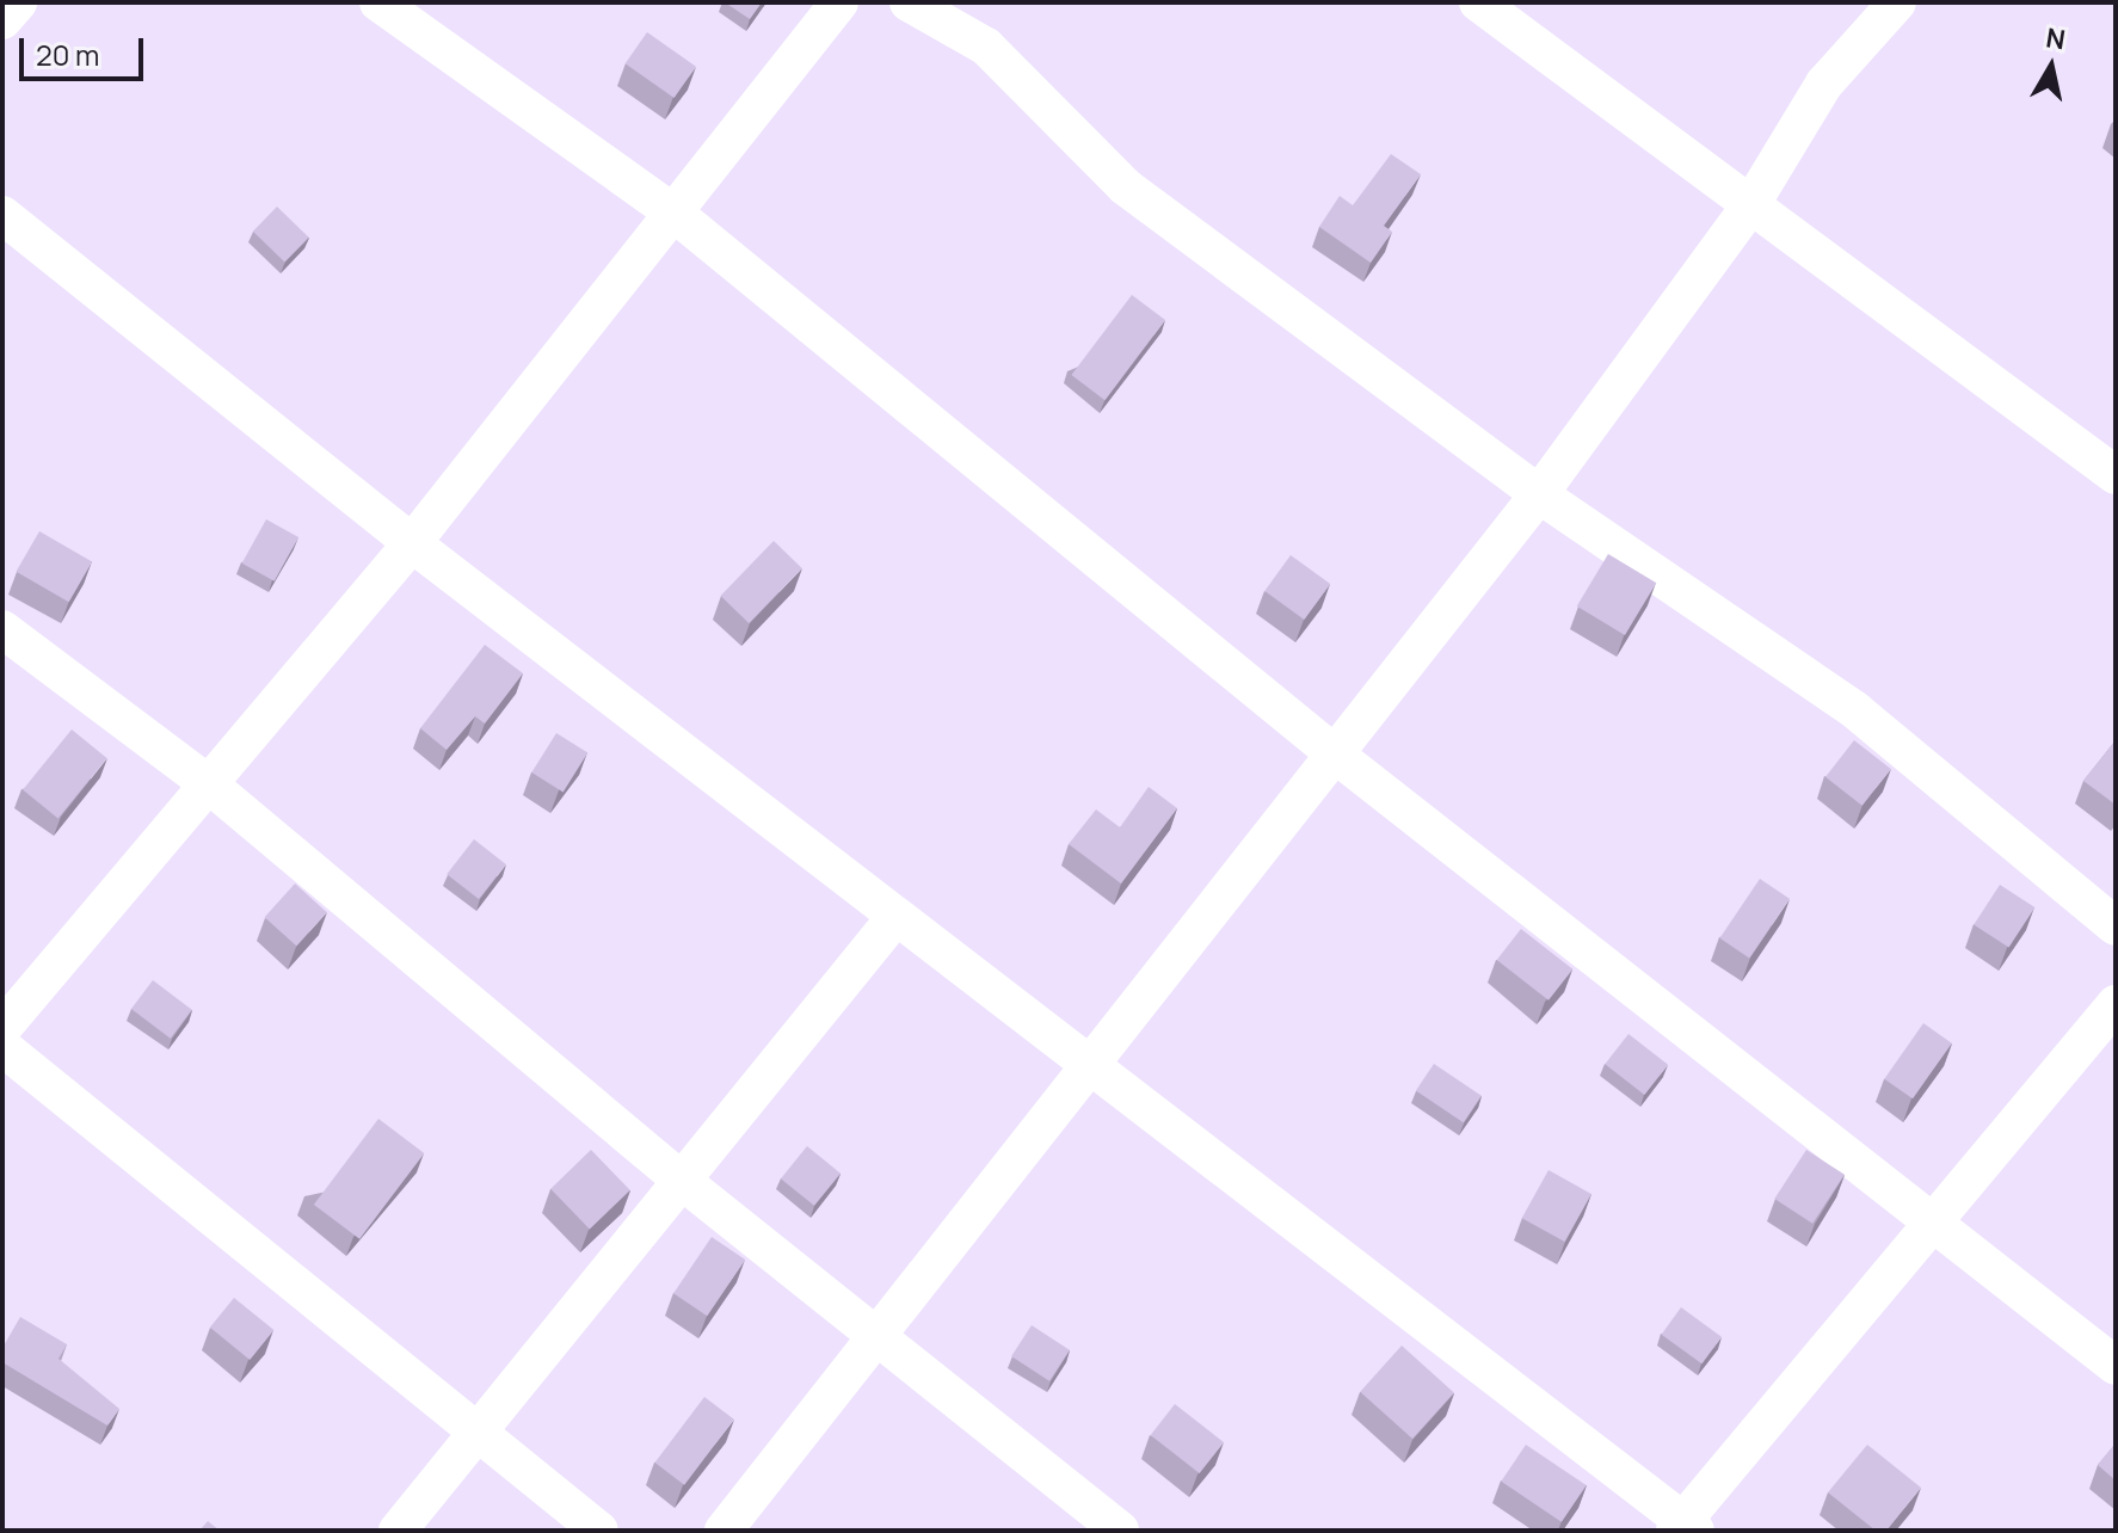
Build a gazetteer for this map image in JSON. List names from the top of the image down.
{
  "scale_bar": "20 m",
  "north": "top"
}
